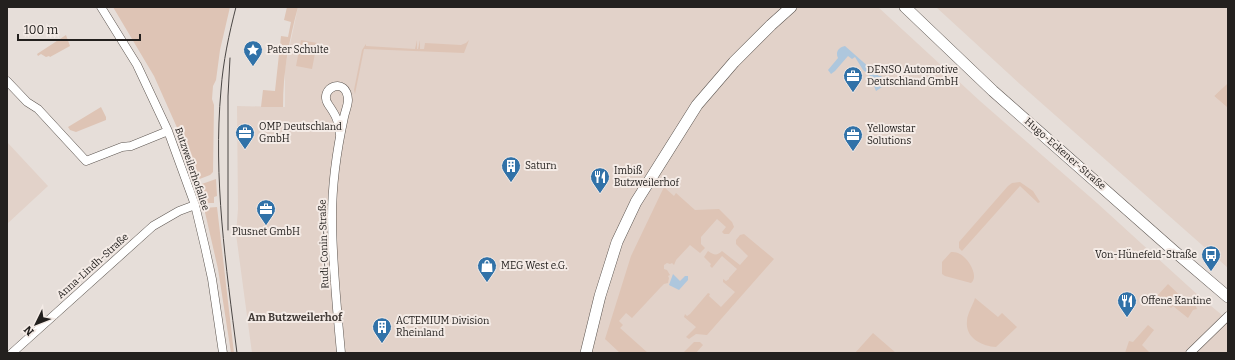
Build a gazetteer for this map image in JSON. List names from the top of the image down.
{
  "streets": {
    "main road": ["Hugo-Eckener-Straße"],
    "street": ["Butzweilerhofallee", "Rudi-Conin-Straße", "Anna-Lindh-Straße"]
  },
  "crossings": [
    ["Butzweilerhofallee", "Anna-Lindh-Straße"]
  ],
  "districts": ["Am Butzweilerhof"],
  "places": {
    "place": ["Pater Schulte"],
    "office": [
      "DENSO Automotive Deutschland GmbH",
      "OMP Deutschland GmbH",
      "Yellowstar Solutions",
      "Plusnet GmbH"
    ],
    "building": ["Saturn", "ACTEMIUM Division Rheinland"],
    "restaurant": ["Imbiß Butzweilerhof", "Offene Kantine"],
    "bus stop": ["Von-Hünefeld-Straße"],
    "shop": ["MEG West e.G."]
  },
  "scale_bar": "100 m",
  "north": "bottom left"
}
